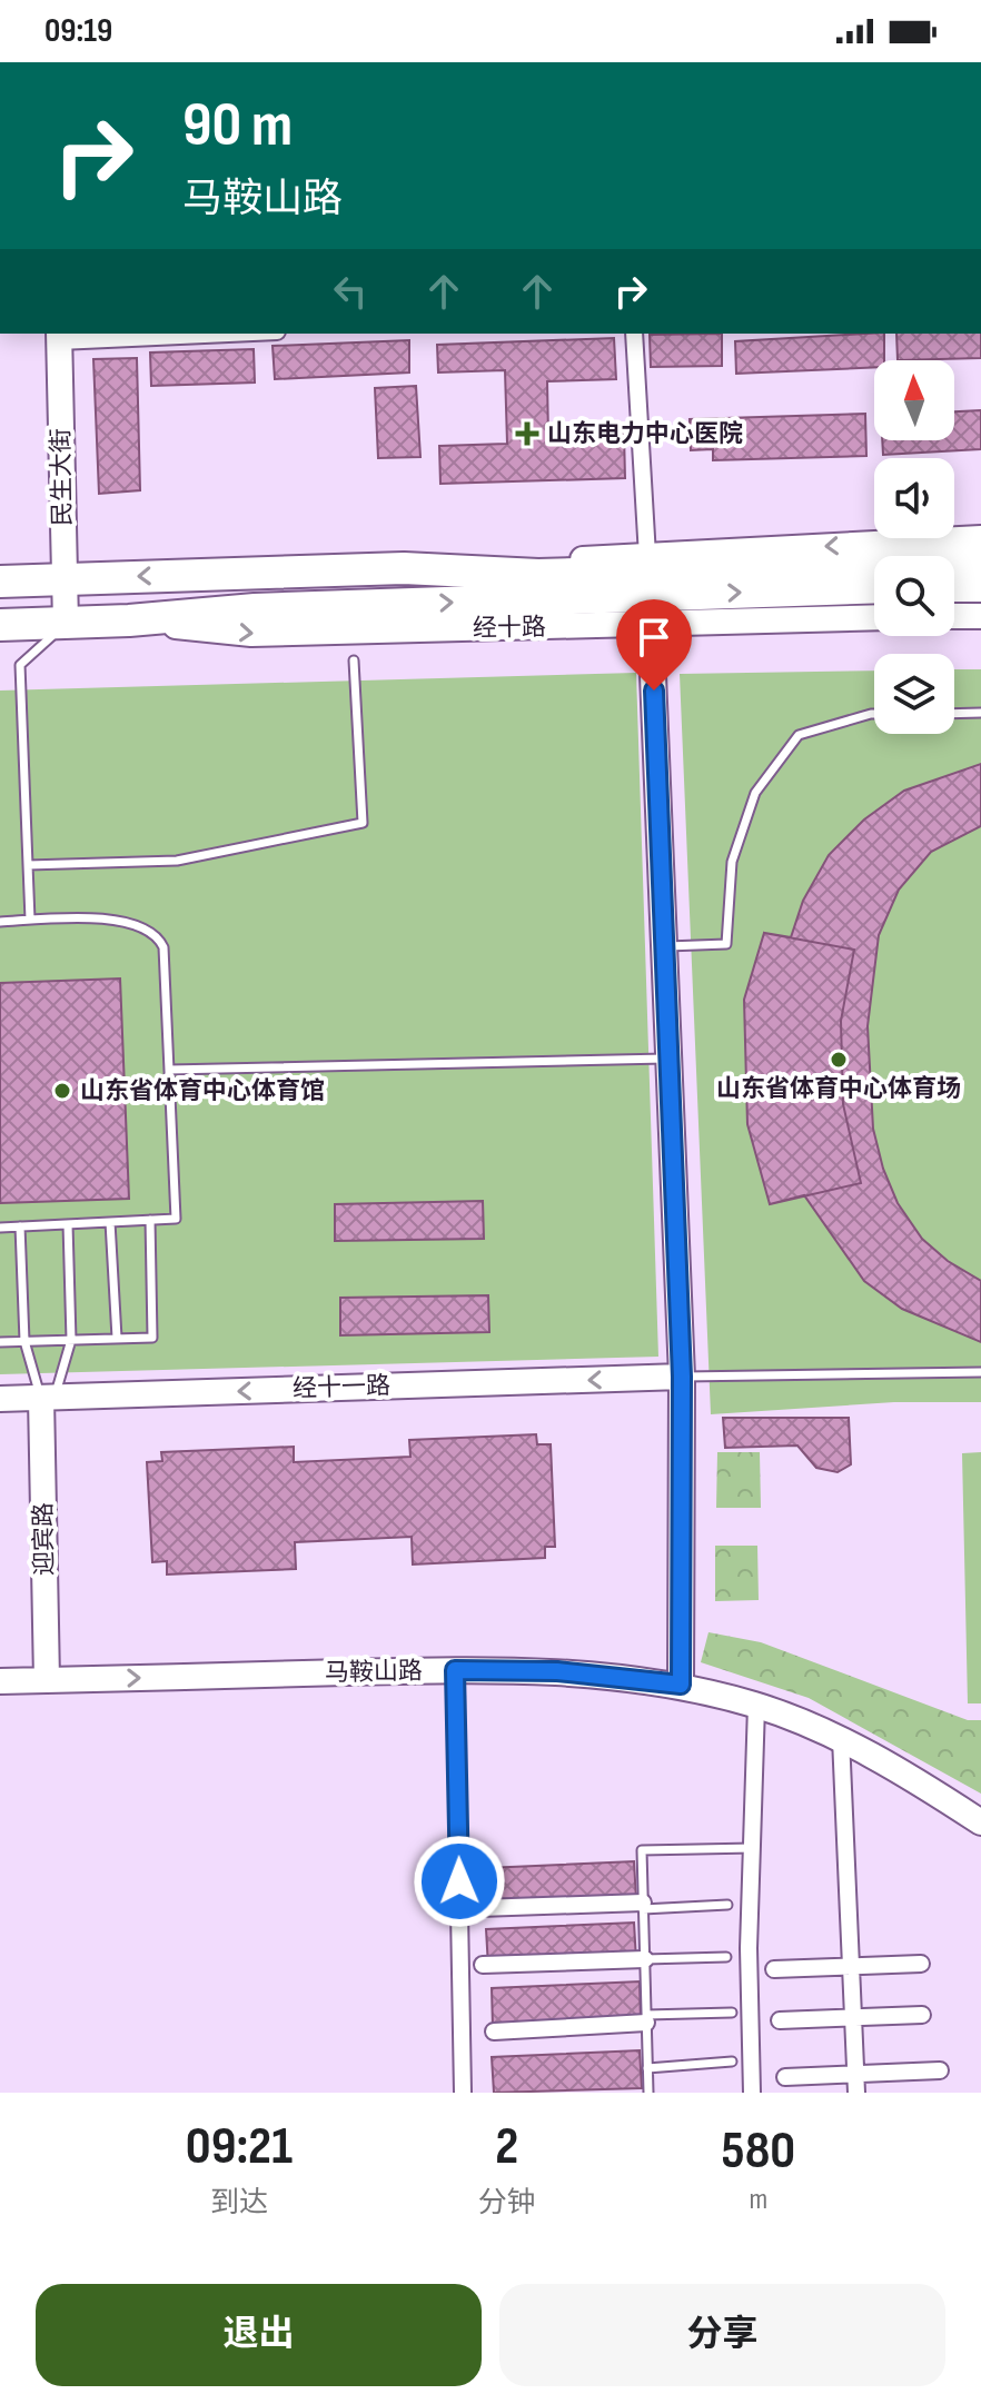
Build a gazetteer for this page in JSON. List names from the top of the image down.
{
  "streets": {
    "highway": ["经十路"],
    "main road": [
      "民生大街",
      "经十一路",
      "迎宾路",
      "马鞍山路"
    ]
  },
  "crossings": [
    ["民生大街", "经十路"],
    ["经十一路", "迎宾路"],
    ["迎宾路", "马鞍山路"]
  ],
  "one_way": ["经十一路", "马鞍山路"],
  "places": {
    "health": ["山东电力中心医院"],
    "other": ["山东省体育中心体育场", "山东省体育中心体育馆"]
  },
  "north": "top",
  "page": {
    "status": "09:19",
    "turn": ["90 m", "马鞍山路"],
    "eta": [
      "09:21",
      "到达",
      "2",
      "分钟",
      "580",
      "m"
    ],
    "buttons": ["退出", "分享"]
  }
}
